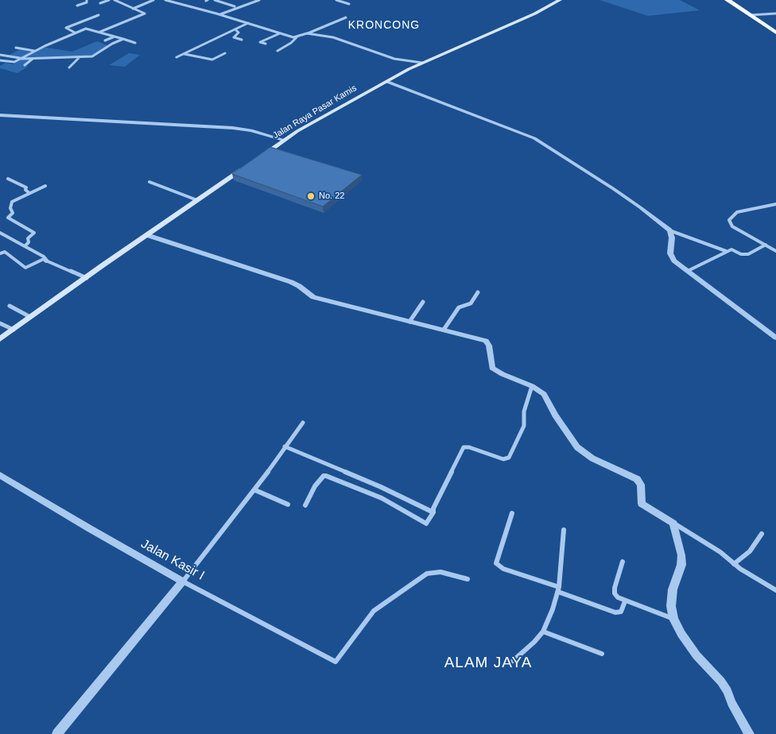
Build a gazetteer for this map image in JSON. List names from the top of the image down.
{
  "streets": {
    "main road": ["Jalan Raya Pasar Kamis"],
    "street": ["Jalan Kasir I"]
  },
  "districts": ["KRONCONG", "ALAM JAYA"],
  "places": ["No. 22"]
}
